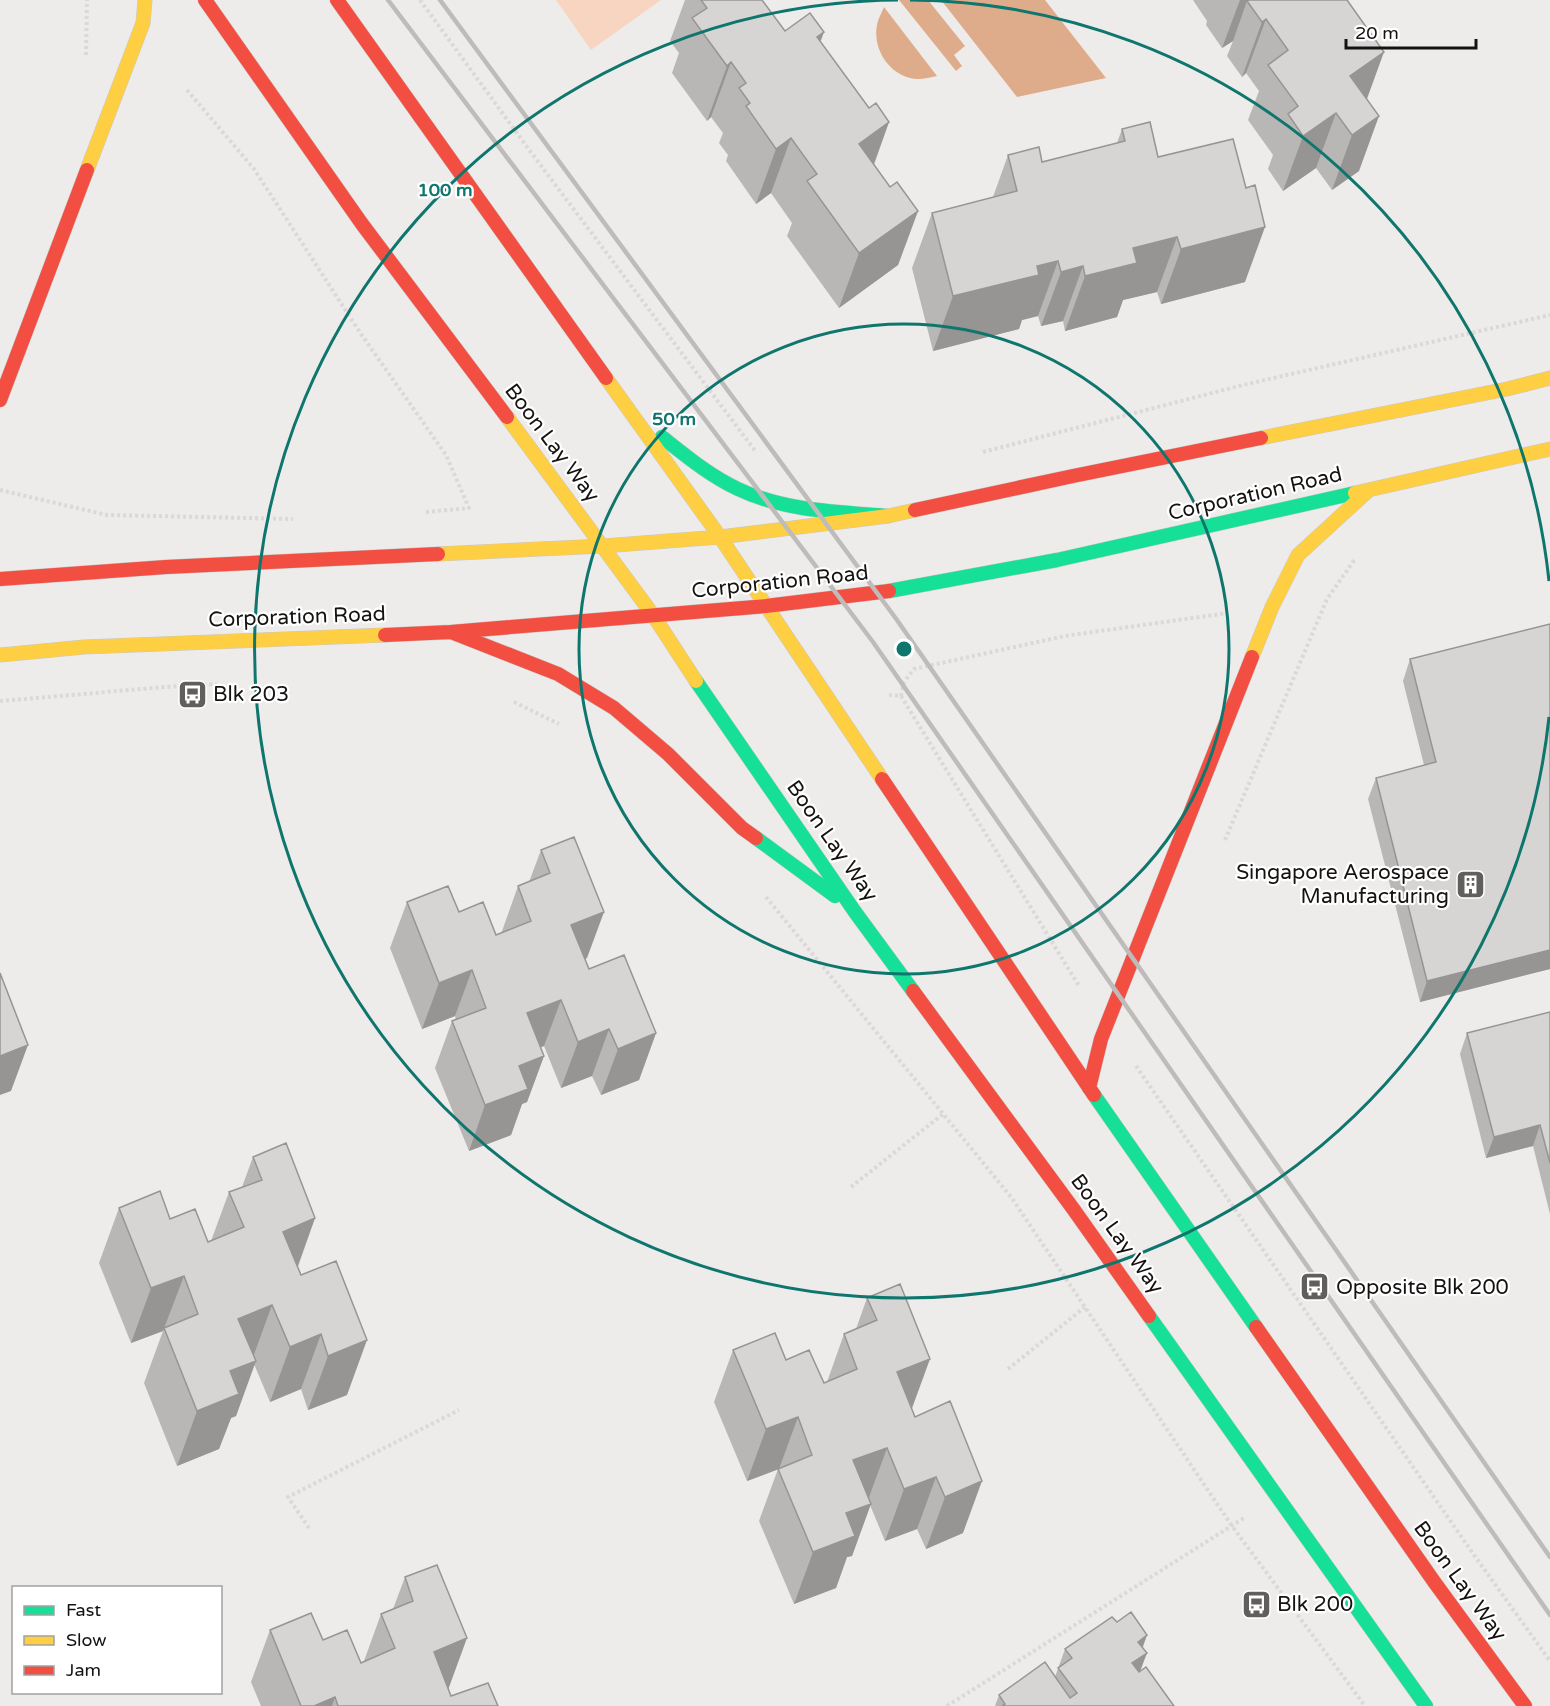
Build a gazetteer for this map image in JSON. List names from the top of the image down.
{
  "streets": {
    "main road": ["Boon Lay Way", "Corporation Road"]
  },
  "crossings": [
    ["Boon Lay Way", "Corporation Road"]
  ],
  "places": {
    "bus stop": ["Blk 203", "Opposite Blk 200", "Blk 200"],
    "building": ["Singapore Aerospace Manufacturing"]
  },
  "legend": ["Fast", "Slow", "Jam"],
  "scale_bar": "20 m",
  "rings": ["100 m", "50 m"]
}
